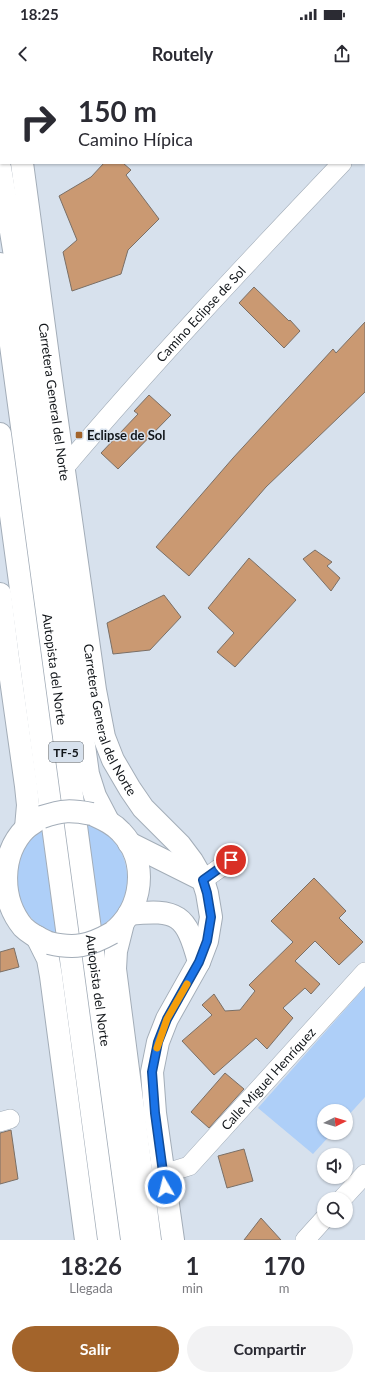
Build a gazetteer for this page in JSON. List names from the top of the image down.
{
  "streets": {
    "main road": ["Carretera General del Norte", "Autopista del Norte", "TF-5"],
    "street": ["Camino Eclipse de Sol", "Calle Miguel Henríquez"]
  },
  "crossings": [
    ["Camino Eclipse de Sol", "Carretera General del Norte"],
    ["Carretera General del Norte", "Calle Miguel Henríquez"]
  ],
  "places": {
    "transit": ["Eclipse de Sol"]
  },
  "north": "right",
  "page": {
    "status": "18:25",
    "header": "Routely",
    "turn": ["150 m", "Camino Hípica"],
    "eta": [
      "18:26",
      "Llegada",
      "1",
      "min",
      "170",
      "m"
    ],
    "buttons": ["Salir", "Compartir"]
  }
}
